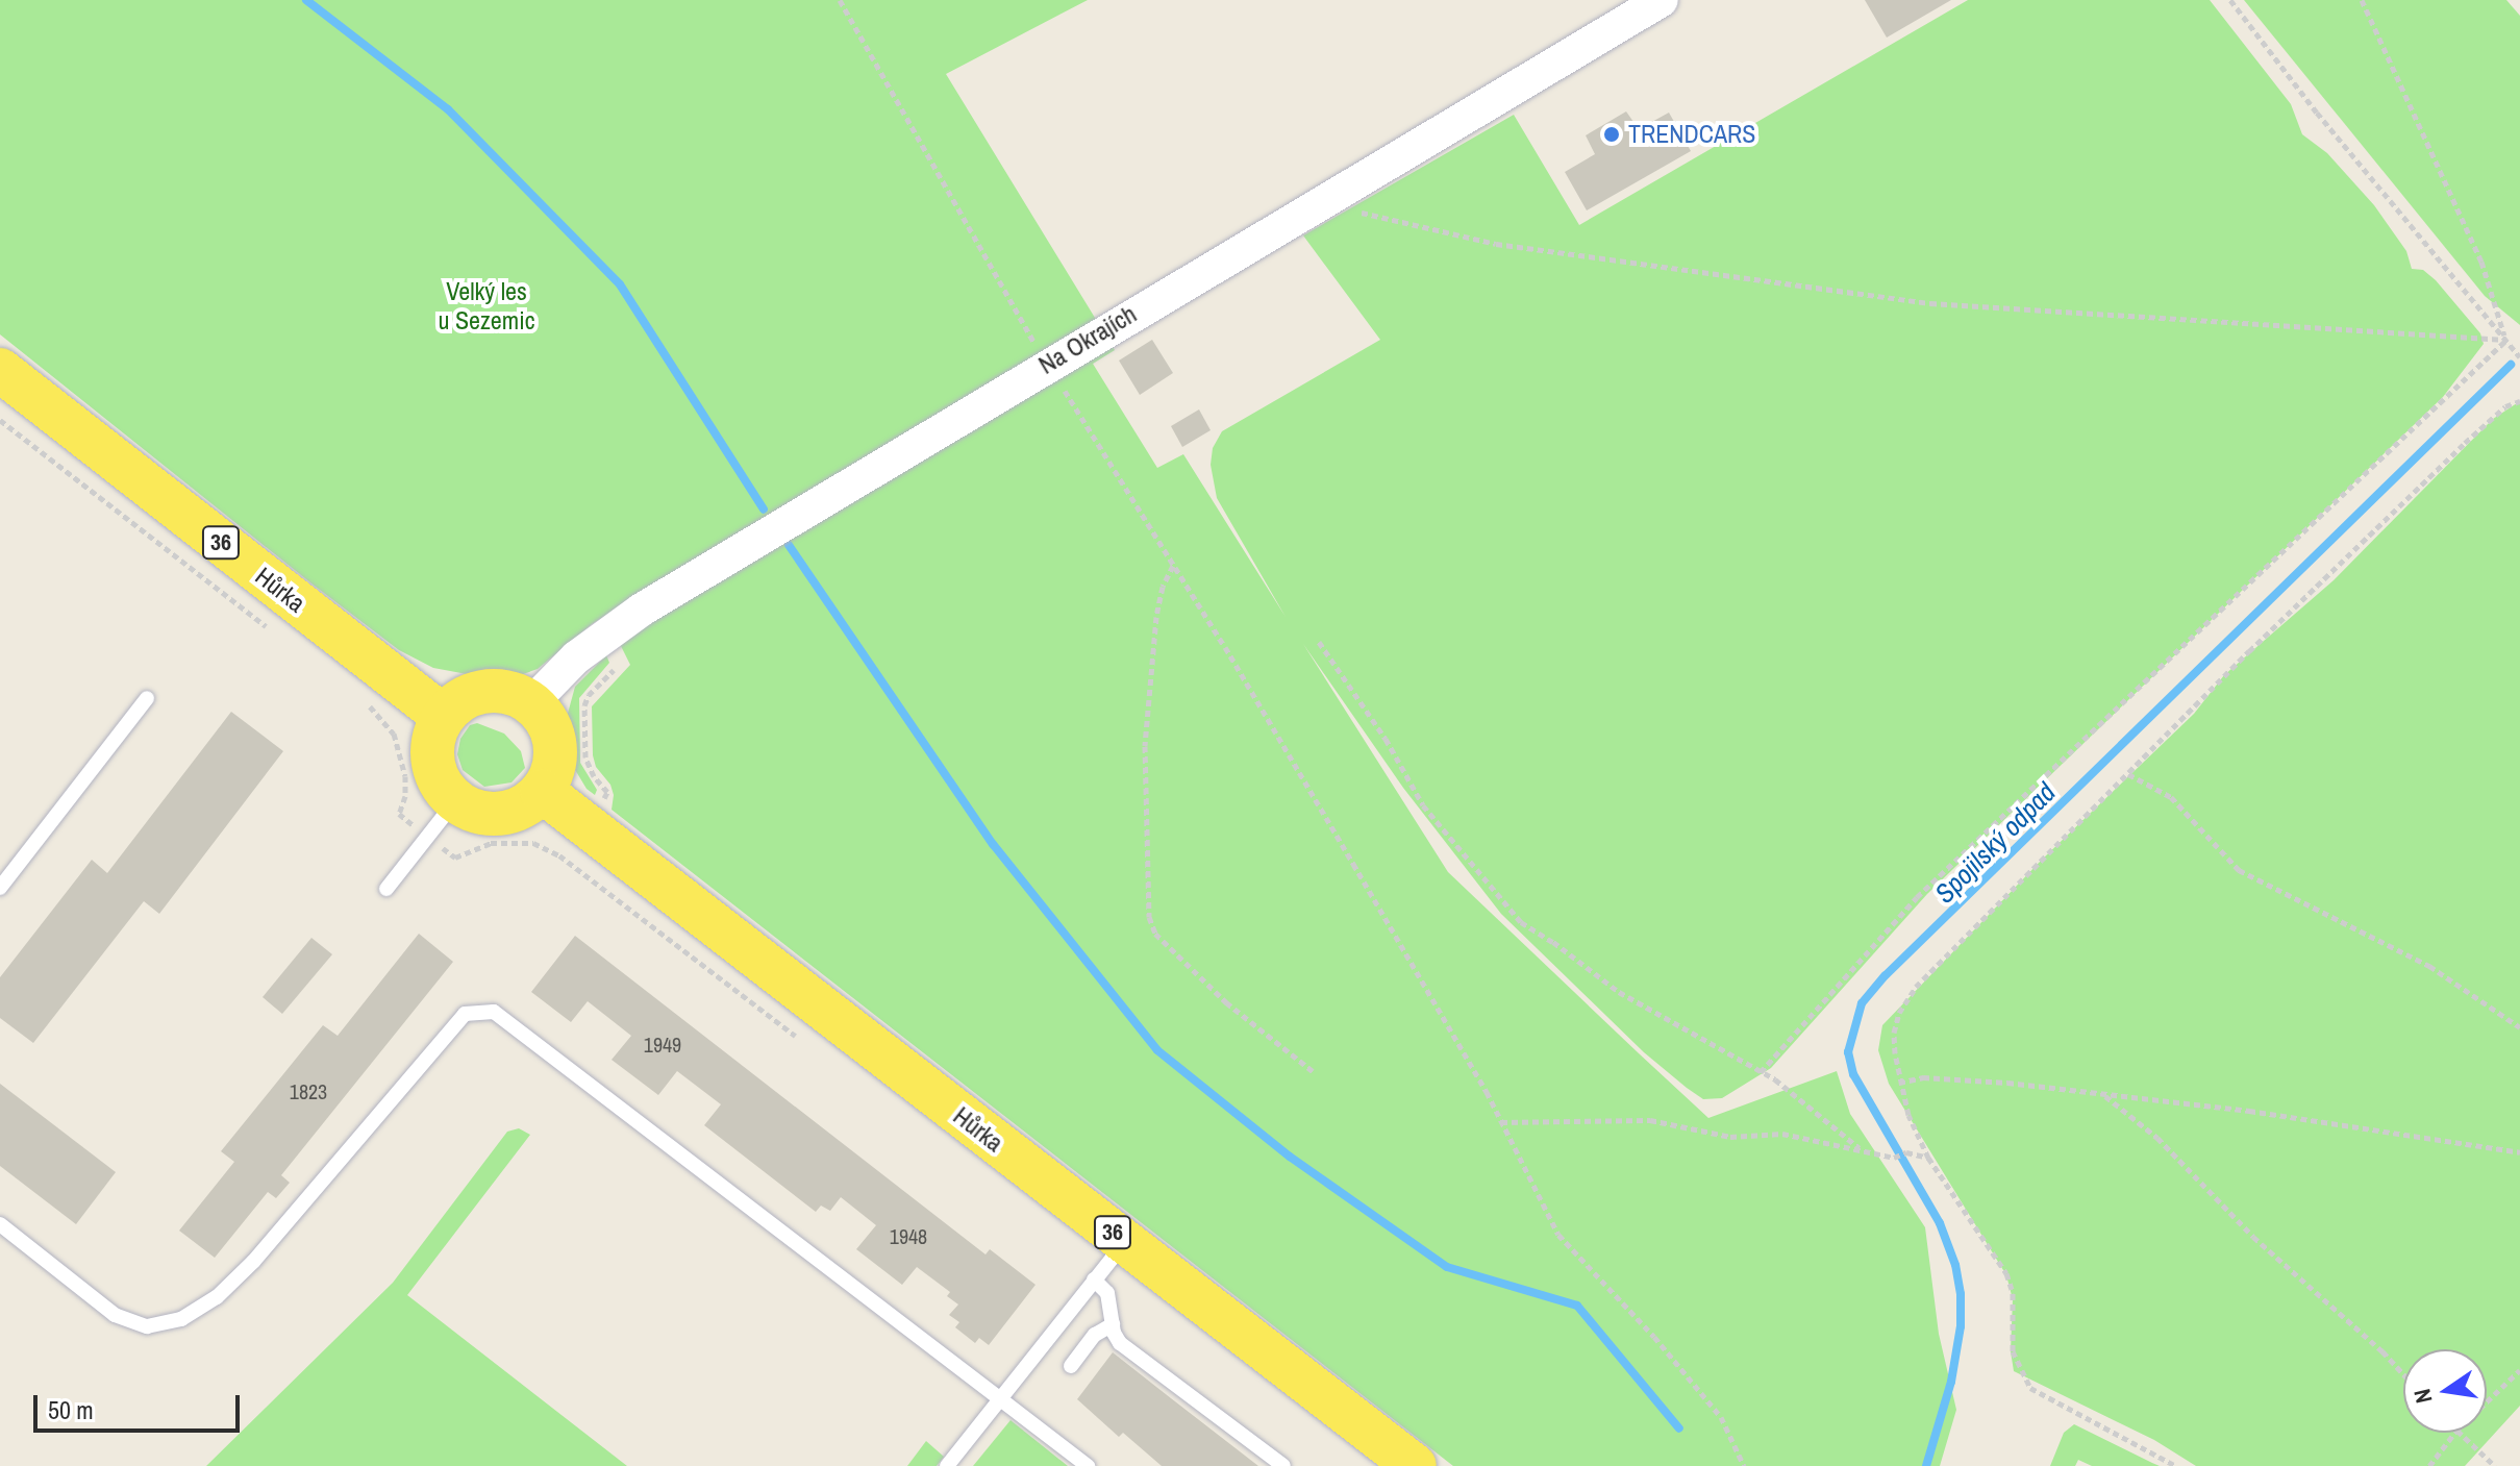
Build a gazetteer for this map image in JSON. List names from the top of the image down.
{
  "streets": {
    "main road": ["36", "Hůrka"],
    "street": ["Na Okrajích"]
  },
  "crossings": [
    ["Na Okrajích", "Hůrka"]
  ],
  "water": ["Spojilský odpad"],
  "parks": ["Velký les u Sezemic"],
  "places": ["TRENDCARS"],
  "house_numbers": ["1949", "1823", "1948"],
  "scale_bar": "50 m",
  "north": "left"
}
